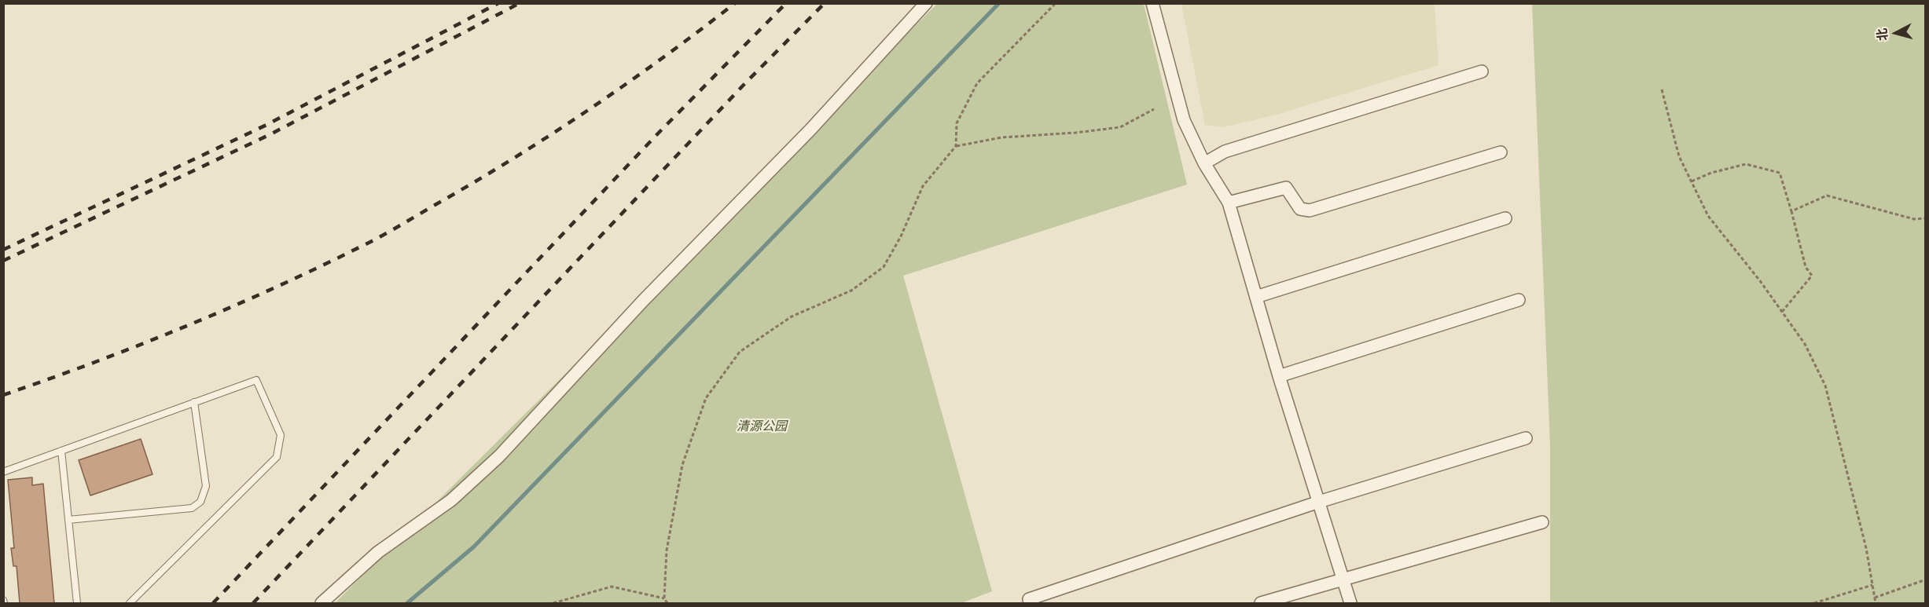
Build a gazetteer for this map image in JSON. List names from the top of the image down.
{
  "parks": ["清源公园"],
  "north": "left"
}
